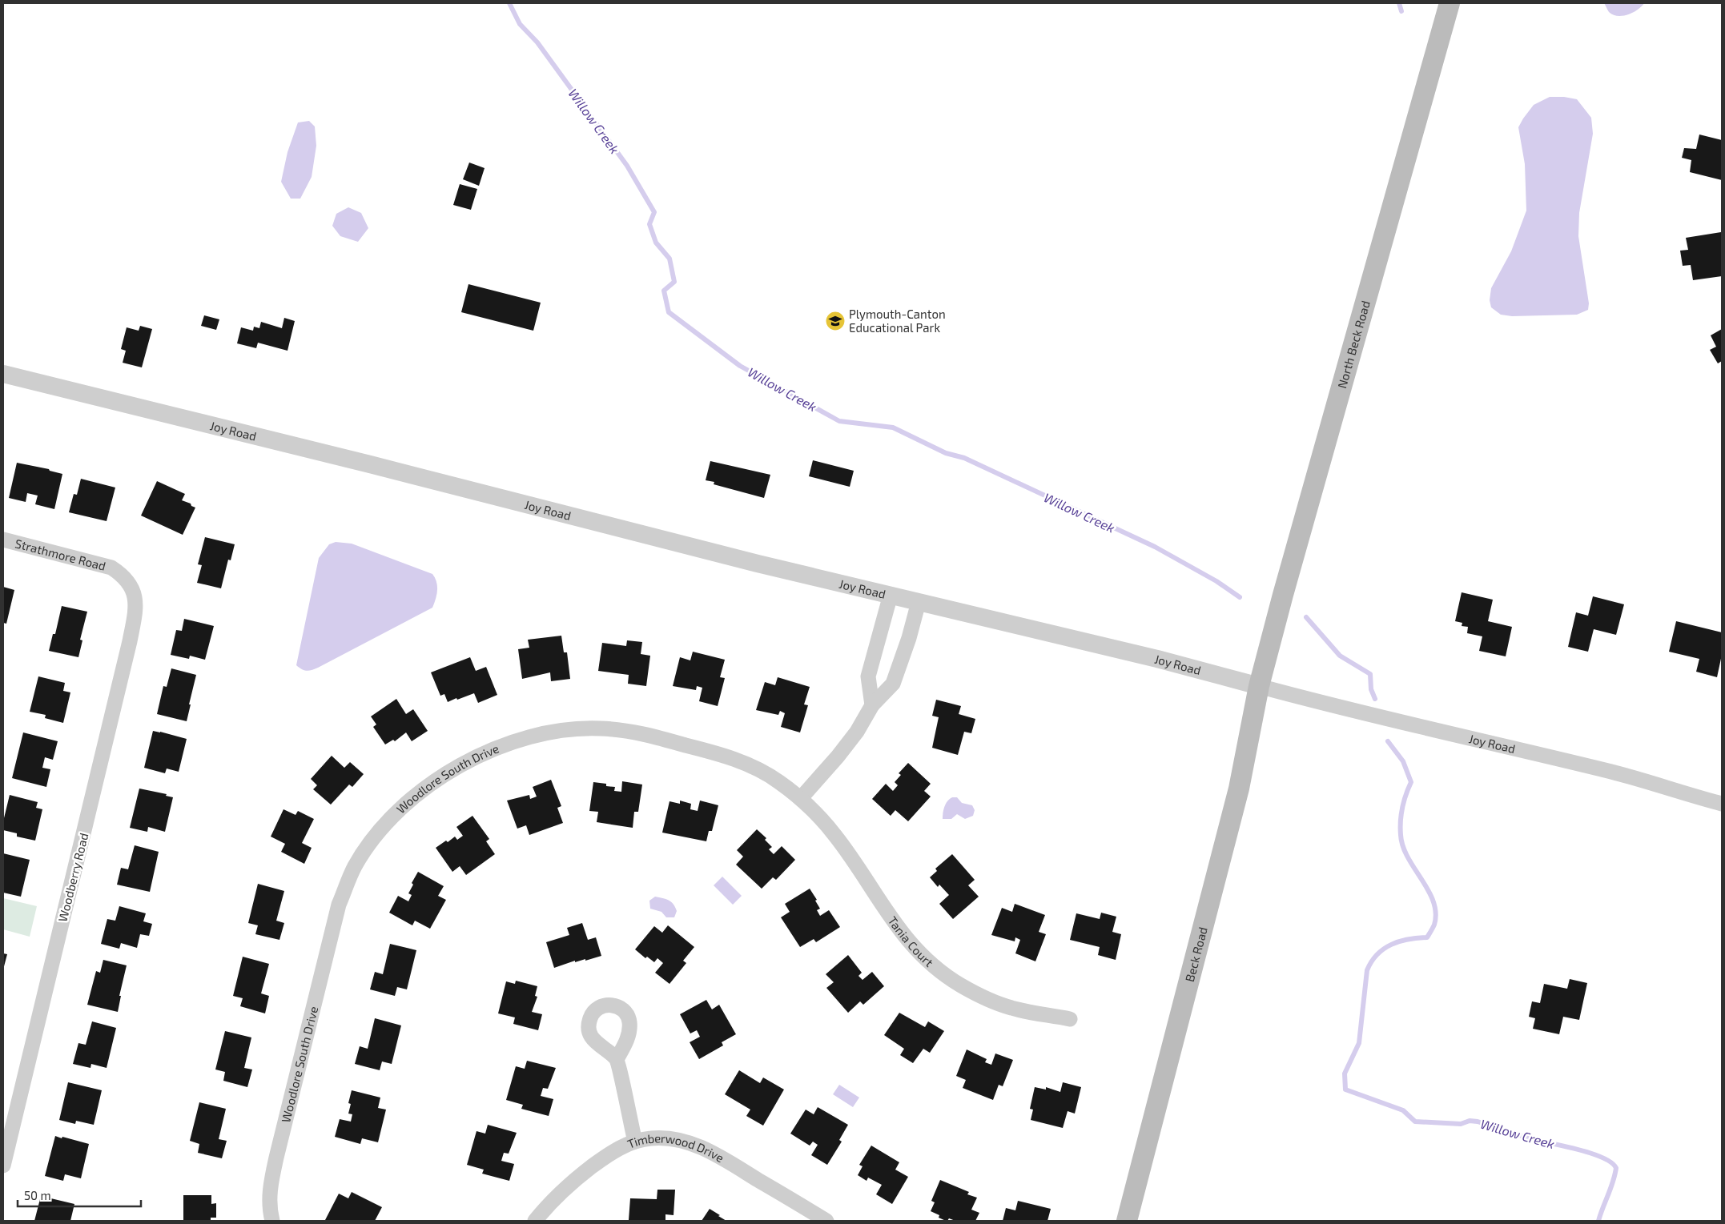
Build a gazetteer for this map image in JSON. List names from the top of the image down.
{
  "streets": {
    "main road": ["North Beck Road", "Beck Road"],
    "street": [
      "Joy Road",
      "Strathmore Road",
      "Woodlore South Drive",
      "Woodberry Road",
      "Tania Court",
      "Timberwood Drive"
    ]
  },
  "crossings": [
    ["North Beck Road", "Joy Road"],
    ["North Beck Road", "Beck Road"],
    ["Joy Road", "Beck Road"],
    ["Strathmore Road", "Woodberry Road"],
    ["Woodlore South Drive", "Tania Court"]
  ],
  "water": ["Willow Creek"],
  "places": {
    "school or university": ["Plymouth-Canton Educational Park"]
  },
  "scale_bar": "50 m"
}
